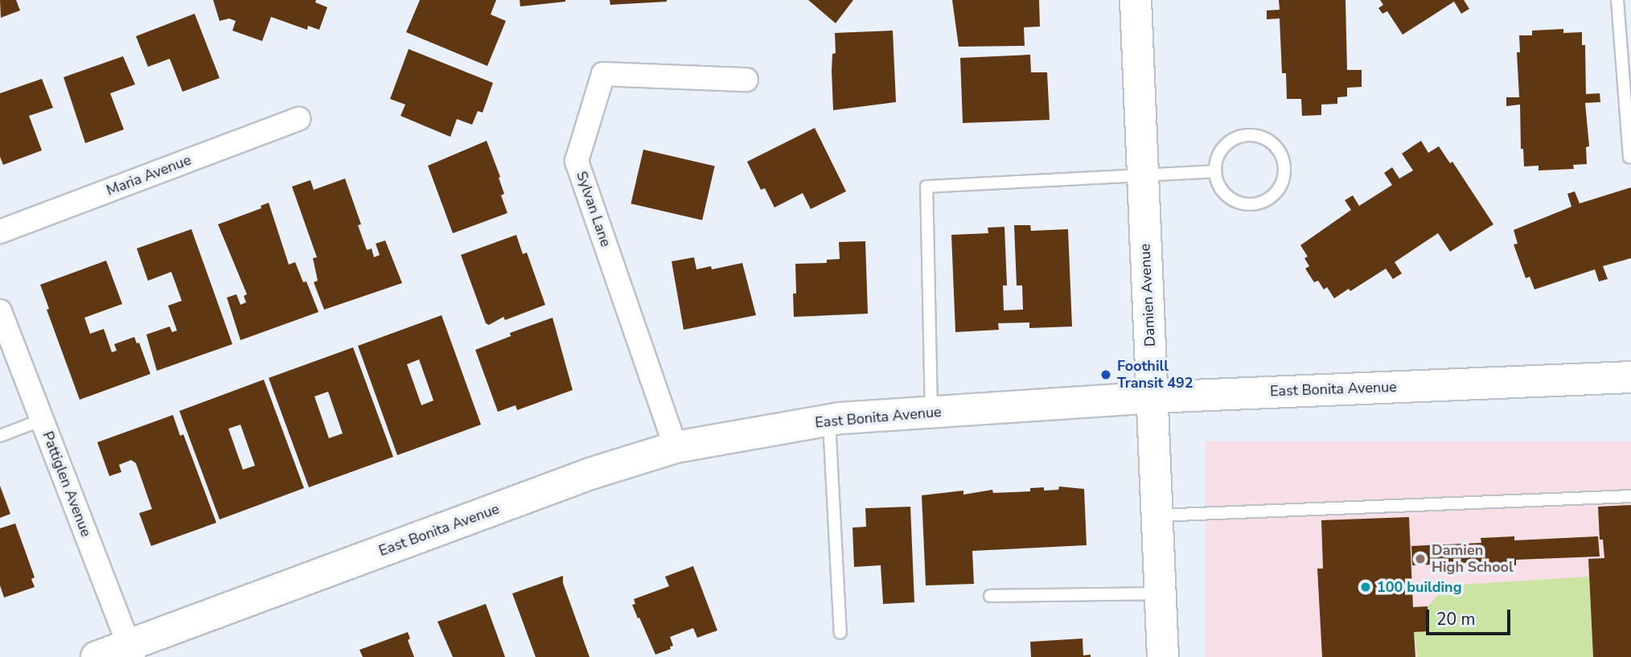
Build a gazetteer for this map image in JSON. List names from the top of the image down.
{
  "streets": {
    "main road": ["Damien Avenue", "East Bonita Avenue"],
    "street": ["Maria Avenue", "Sylvan Lane", "Pattiglen Avenue"]
  },
  "crossings": [
    ["Sylvan Lane", "East Bonita Avenue"],
    ["Damien Avenue", "East Bonita Avenue"],
    ["East Bonita Avenue", "Pattiglen Avenue"]
  ],
  "places": ["Foothill Transit 492", "Damien High School", "100 building"],
  "scale_bar": "20 m"
}
